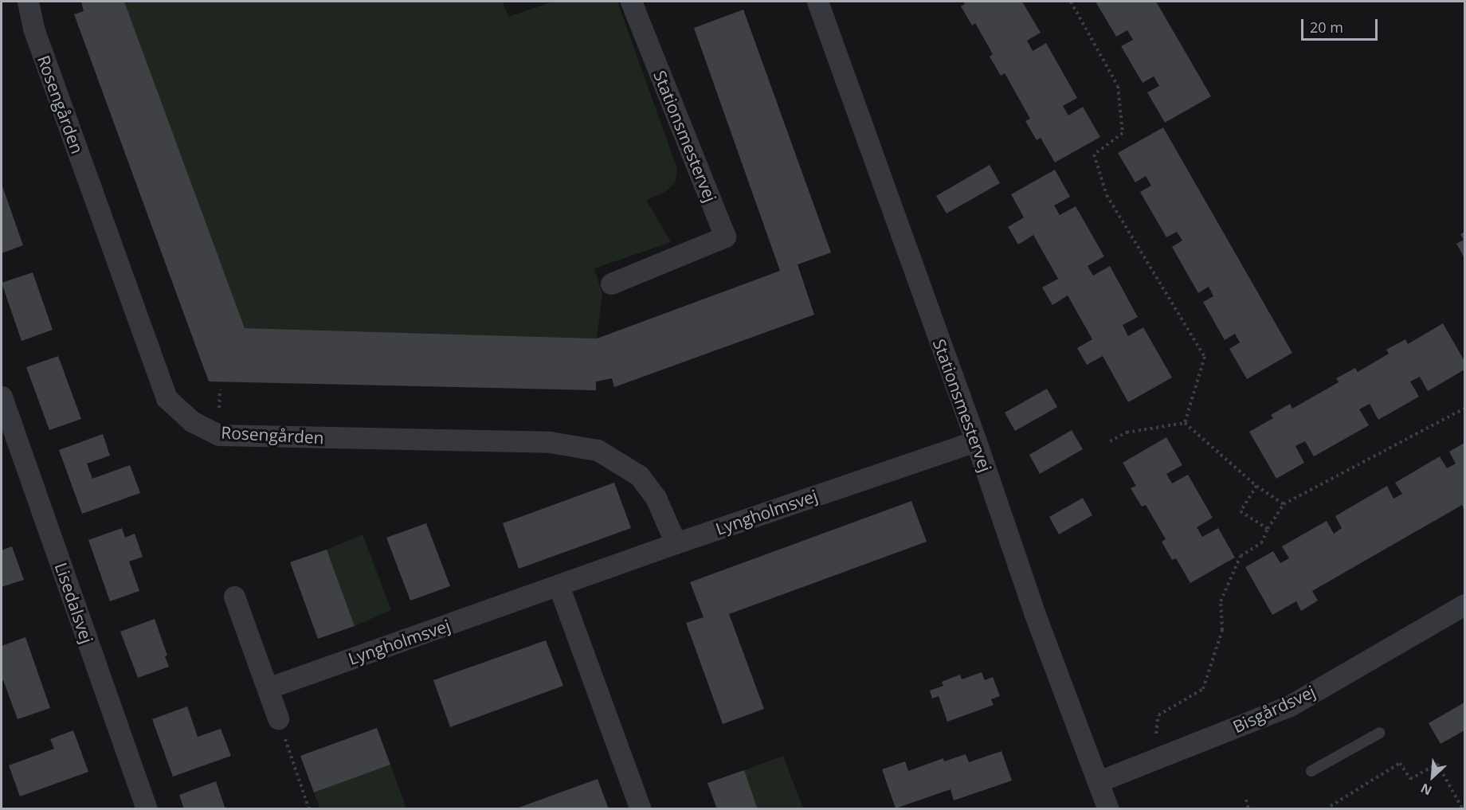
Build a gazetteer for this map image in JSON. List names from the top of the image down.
{
  "streets": {
    "street": [
      "Rosengården",
      "Stationsmestervej",
      "Lyngholmsvej",
      "Lisedalsvej",
      "Bisgårdsvej"
    ]
  },
  "crossings": [
    ["Rosengården", "Lyngholmsvej"],
    ["Stationsmestervej", "Lyngholmsvej"],
    ["Stationsmestervej", "Bisgårdsvej"]
  ],
  "scale_bar": "20 m",
  "north": "bottom left"
}
